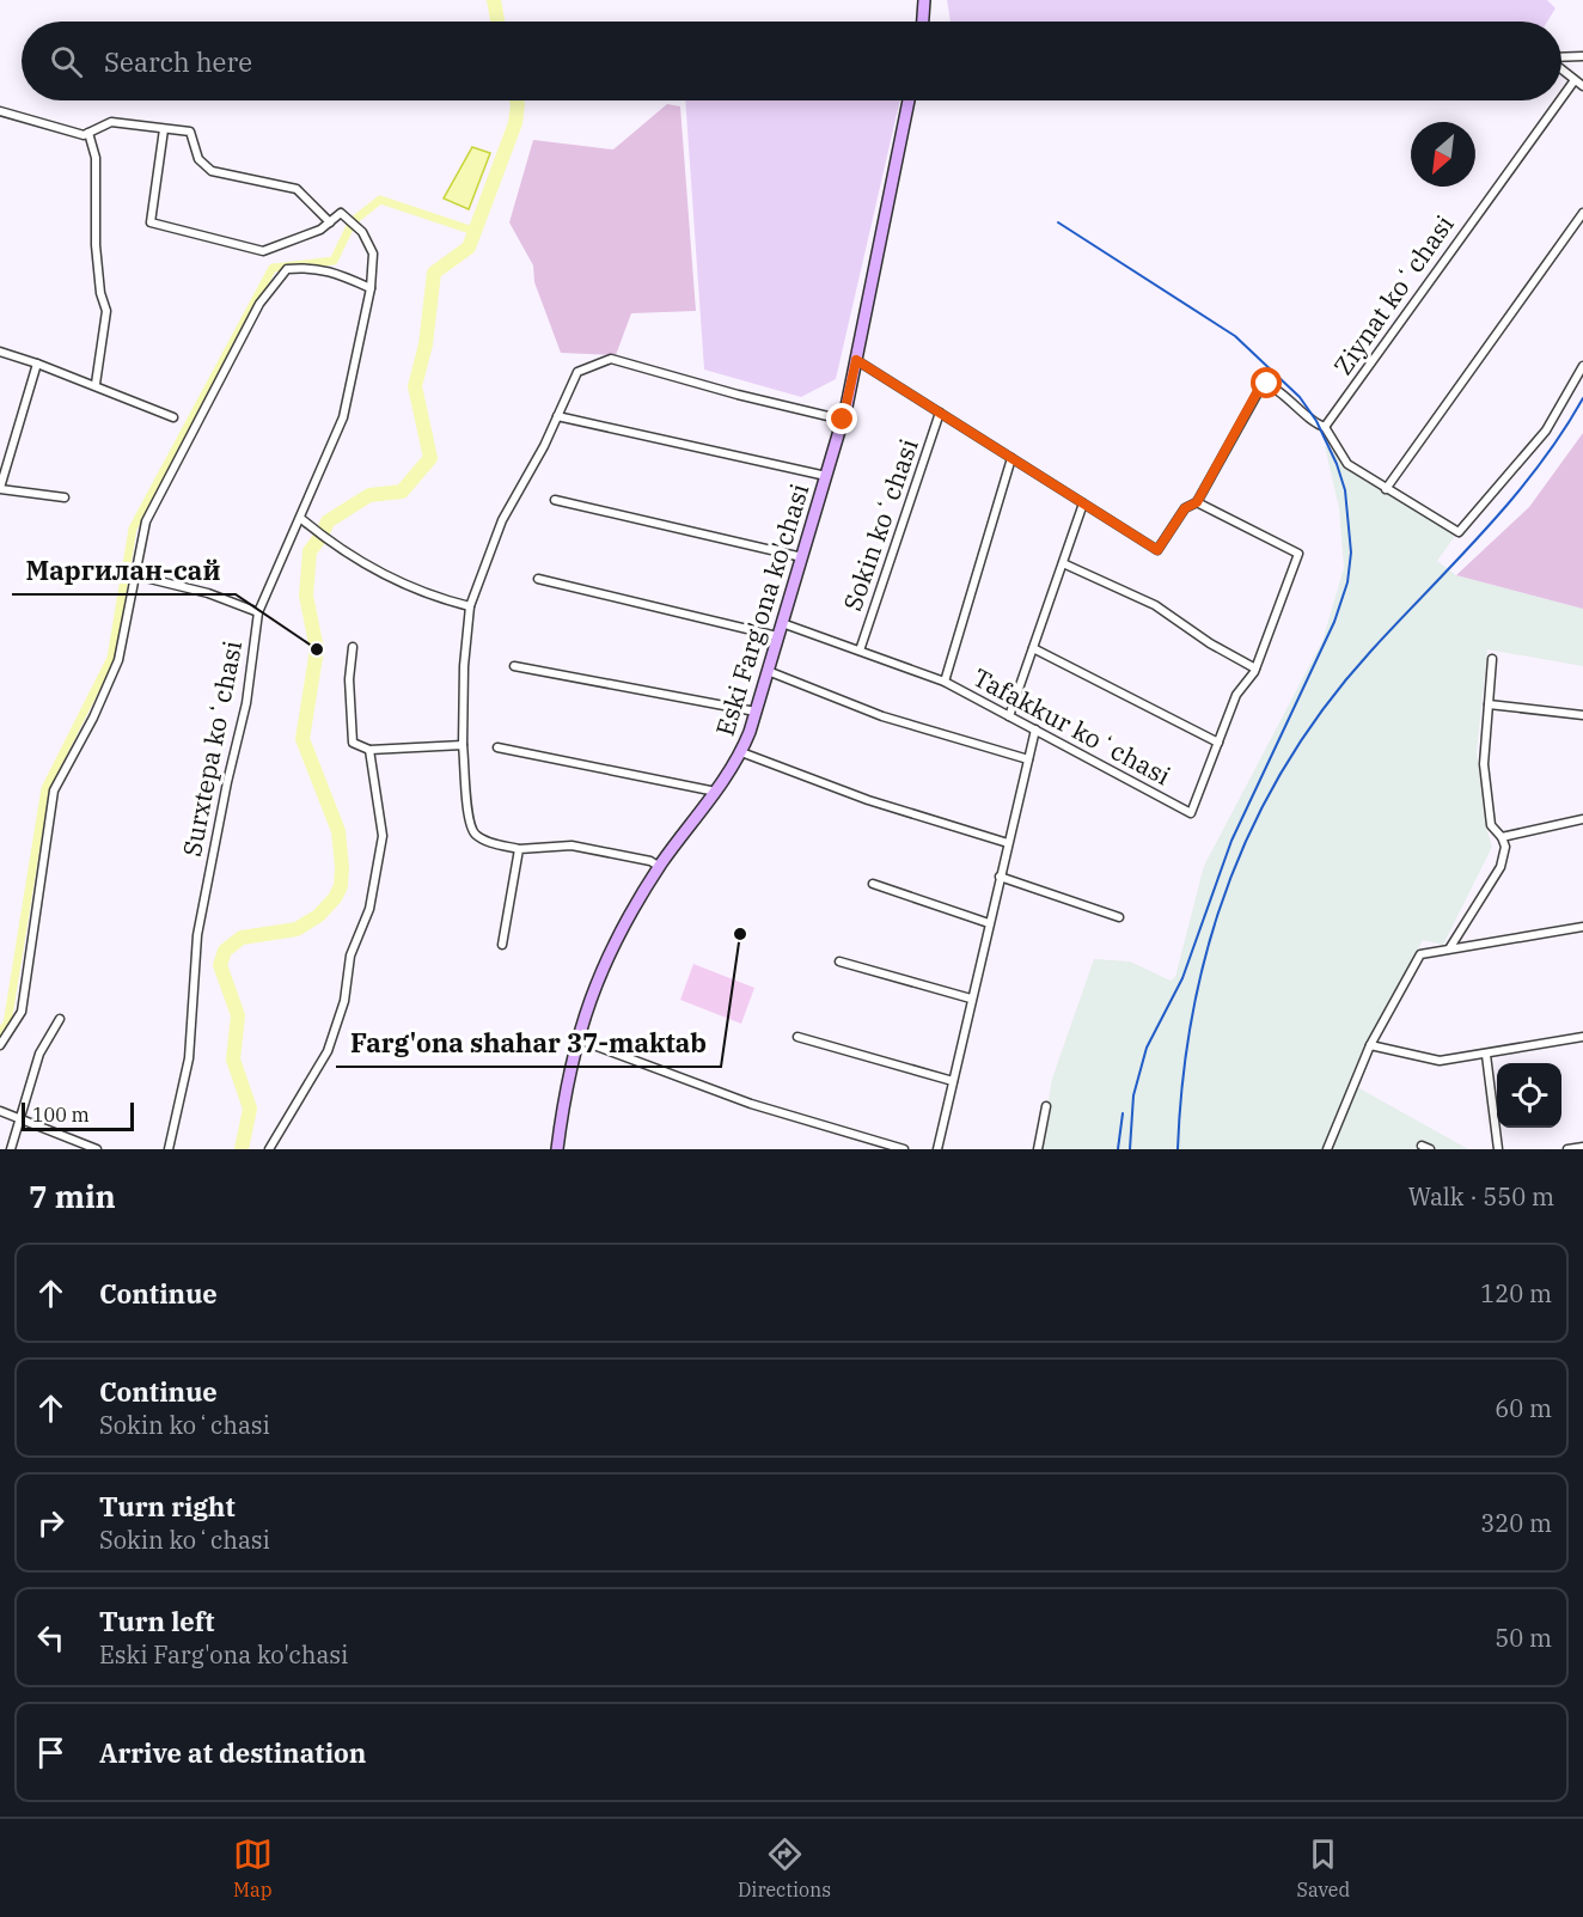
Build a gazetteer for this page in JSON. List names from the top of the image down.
{
  "streets": {
    "main road": ["Eski Farg'ona ko'chasi"],
    "street": [
      "Ziynat koʻchasi",
      "Sokin koʻchasi",
      "Tafakkur koʻchasi",
      "Surxtepa koʻchasi"
    ]
  },
  "crossings": [
    ["Sokin koʻchasi", "Eski Farg'ona ko'chasi"],
    ["Sokin koʻchasi", "Tafakkur koʻchasi"],
    ["Eski Farg'ona ko'chasi", "Tafakkur koʻchasi"]
  ],
  "places": ["Маргилан-сай", "Farg'ona shahar 37-maktab"],
  "scale_bar": "100 m",
  "north": "bottom left",
  "page": {
    "search": "Search here",
    "scale": "100 m",
    "heading": ["7 min", "Walk · 550 m"],
    "list": [
      ["Continue", "120 m"],
      ["Continue", "Sokin koʻchasi", "60 m"],
      ["Turn right", "Sokin koʻchasi", "320 m"],
      ["Turn left", "Eski Farg'ona ko'chasi", "50 m"],
      "Arrive at destination"
    ],
    "nav": ["Map", "Directions", "Saved"]
  }
}
